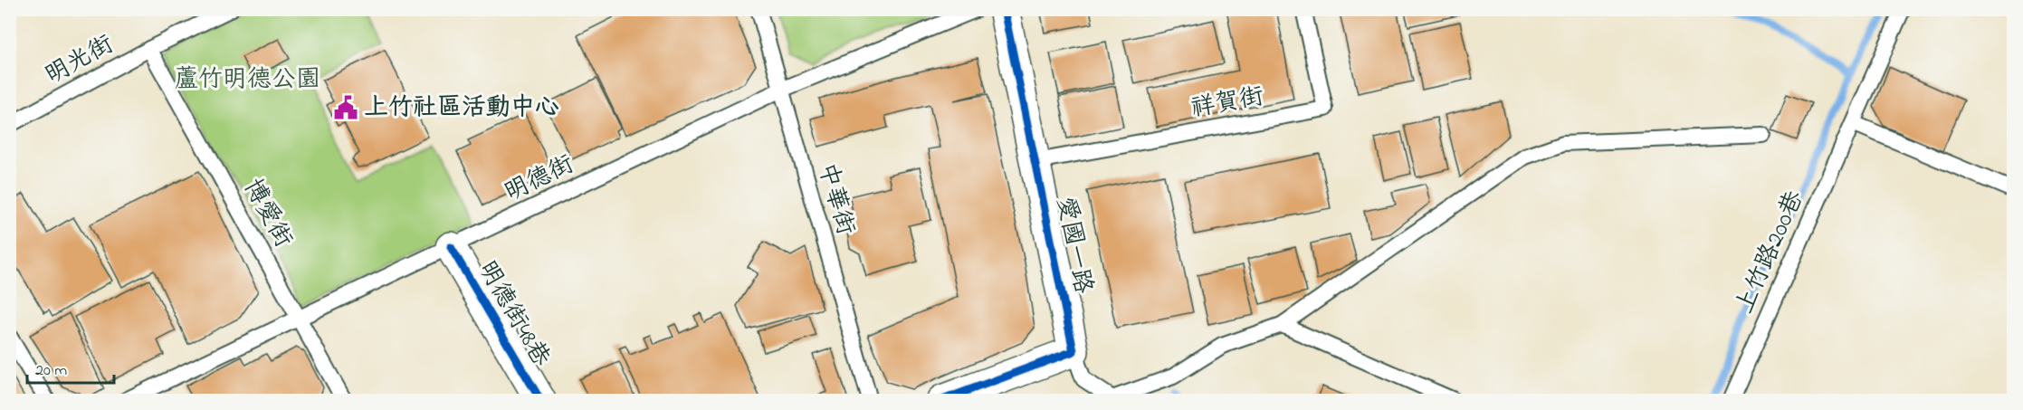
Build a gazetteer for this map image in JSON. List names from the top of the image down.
{
  "streets": {
    "street": ["愛國一路", "明德街48巷"],
    "lane": [
      "明光街",
      "祥賀街",
      "明德街",
      "中華街",
      "博愛街",
      "上竹路200巷"
    ]
  },
  "crossings": [
    ["明光街", "博愛街"],
    ["祥賀街", "愛國一路"],
    ["明德街", "中華街"],
    ["明德街", "博愛街"],
    ["明德街", "明德街48巷"]
  ],
  "parks": ["蘆竹明德公園"],
  "places": {
    "public building": ["上竹社區活動中心"]
  },
  "scale_bar": "20 m"
}
